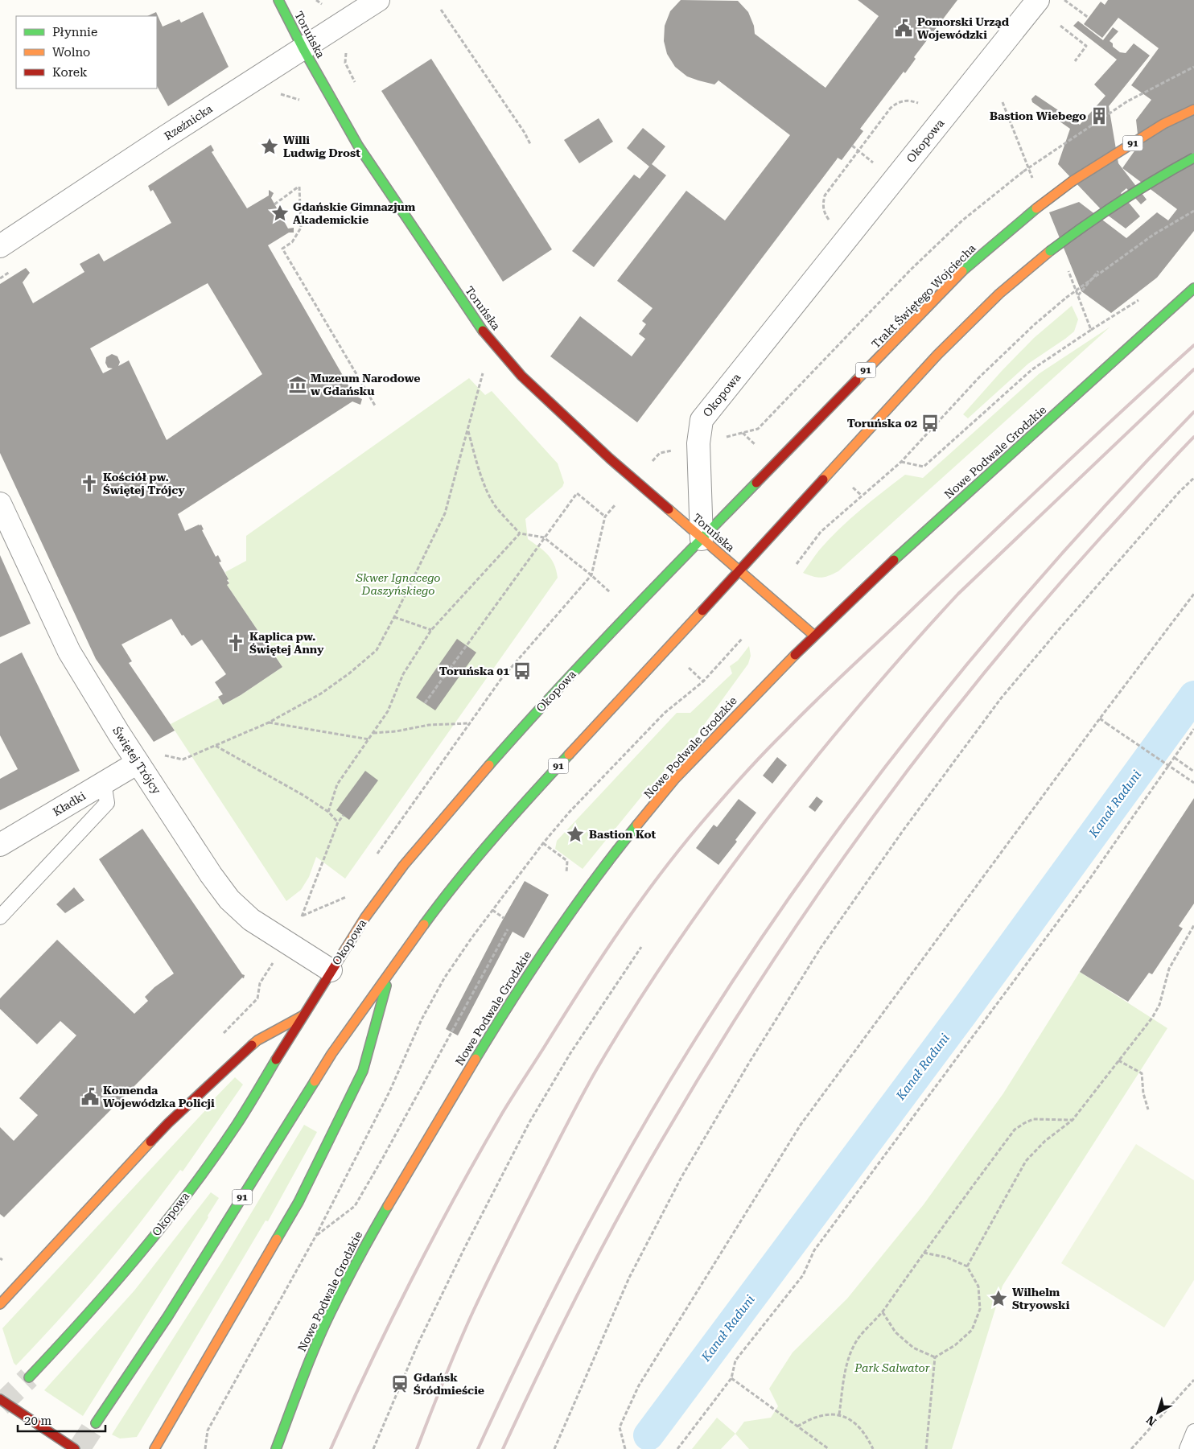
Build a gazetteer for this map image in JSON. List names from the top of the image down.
{
  "streets": {
    "main road": [
      "Toruńska",
      "Okopowa",
      "91",
      "Trakt Świętego Wojciecha",
      "Nowe Podwale Grodzkie"
    ],
    "street": ["Rzeźnicka", "Świętej Trójcy", "Kładki"]
  },
  "crossings": [
    ["Toruńska", "Rzeźnicka"],
    ["Toruńska", "Okopowa"],
    ["Toruńska", "91"],
    ["Toruńska", "Trakt Świętego Wojciecha"],
    ["Okopowa", "Trakt Świętego Wojciecha"],
    ["Okopowa", "Świętej Trójcy"],
    ["Świętej Trójcy", "Kładki"]
  ],
  "water": ["Kanał Raduni"],
  "parks": ["Skwer Ignacego Daszyńskiego", "Park Salwator"],
  "places": {
    "public building": ["Pomorski Urząd Wojewódzki", "Komenda Wojewódzka Policji"],
    "building": ["Bastion Wiebego"],
    "place": [
      "Willi Ludwig Drost",
      "Gdańskie Gimnazjum Akademickie",
      "Bastion Kot",
      "Wilhelm Stryowski"
    ],
    "museum": ["Muzeum Narodowe w Gdańsku"],
    "bus stop": ["Toruńska 02", "Toruńska 01"],
    "church": ["Kościół pw. Świętej Trójcy", "Kaplica pw. Świętej Anny"],
    "station": ["Gdańsk Śródmieście"]
  },
  "legend": ["Płynnie", "Wolno", "Korek"],
  "scale_bar": "20 m",
  "north": "bottom left"
}
